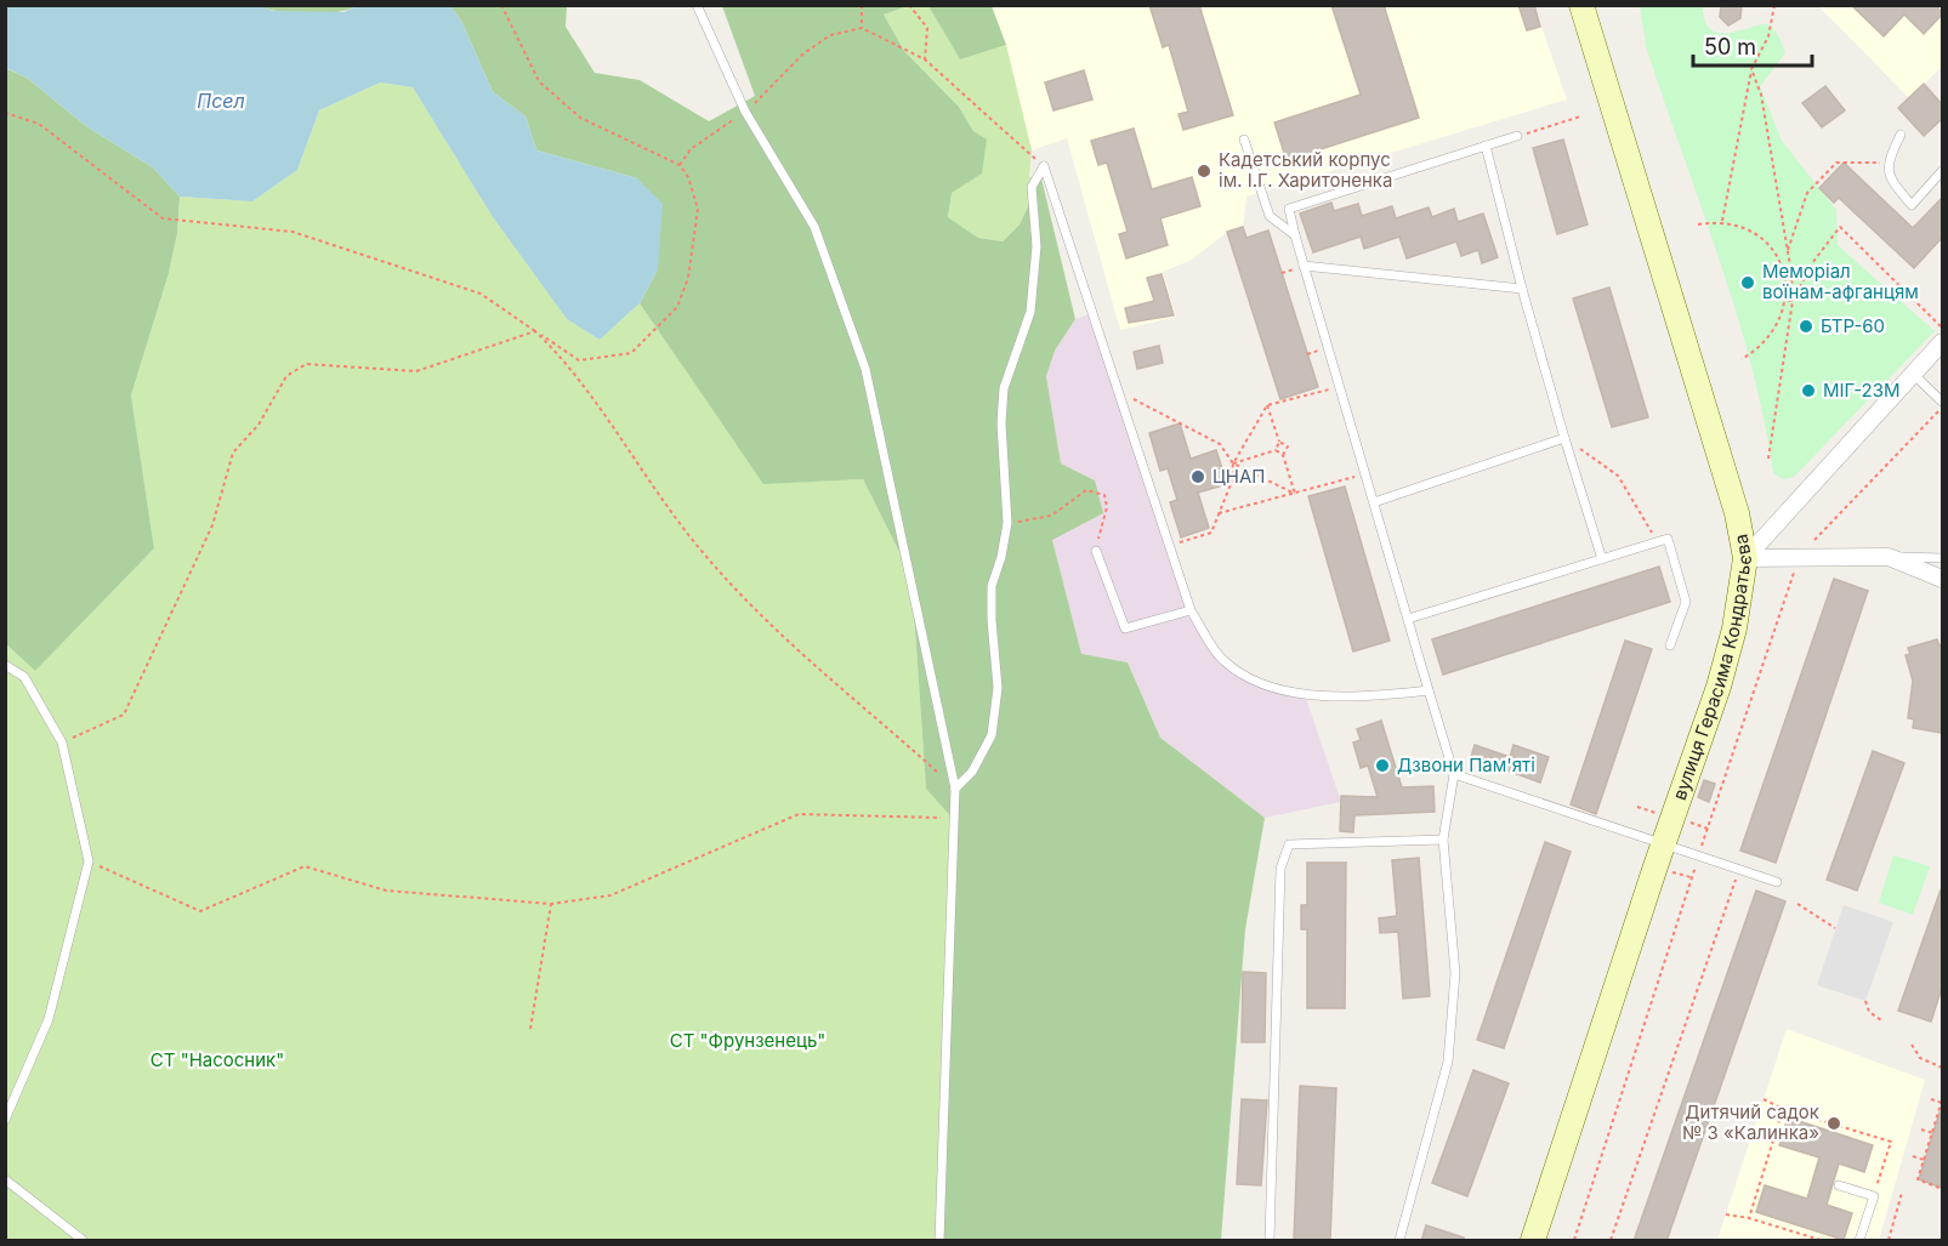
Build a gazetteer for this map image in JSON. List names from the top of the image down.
{
  "streets": {
    "main road": ["вулиця Герасима Кондратьєва"]
  },
  "water": ["Псел"],
  "parks": ["СТ \"Фрунзенець\"", "СТ \"Насосник\""],
  "places": [
    "Кадетський корпус ім. І.Г. Харитоненка",
    "Меморіал воїнам-афганцям",
    "БТР-60",
    "МІГ-23М",
    "ЦНАП",
    "Дзвони Пам'яті",
    "Дитячий садок № 3 «Калинка»"
  ],
  "scale_bar": "50 m"
}
